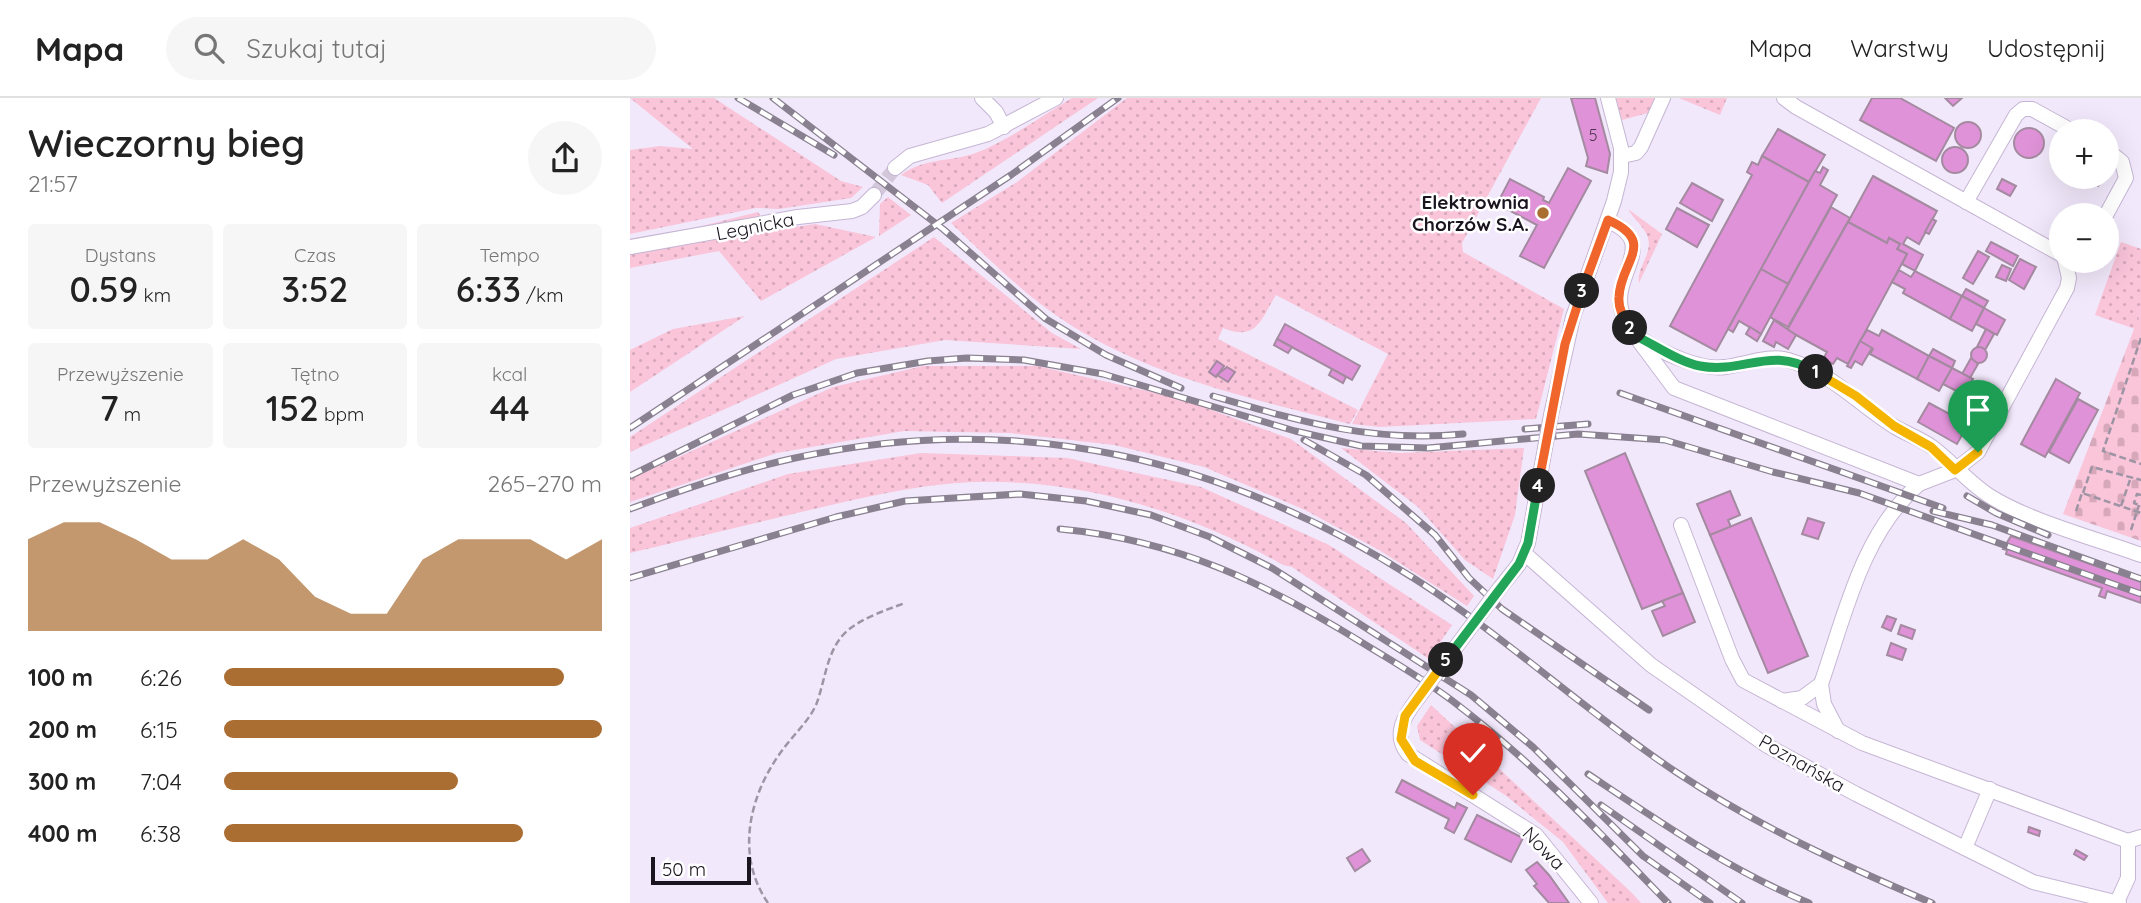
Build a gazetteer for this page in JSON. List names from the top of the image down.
{
  "streets": {
    "street": ["Legnicka", "Poznańska", "Nowa"]
  },
  "crossings": [
    ["Poznańska", "Nowa"]
  ],
  "places": ["Elektrownia Chorzów S.A."],
  "house_numbers": ["5"],
  "scale_bar": "50 m",
  "page": {
    "header": "Mapa",
    "search": "Szukaj tutaj",
    "nav": ["Mapa", "Warstwy", "Udostępnij"],
    "heading": ["Wieczorny bieg", "21:57"],
    "map_buttons": ["+", "−"],
    "stats": [
      ["Dystans", "0.59 km"],
      ["Czas", "3:52"],
      ["Tempo", "6:33 /km"],
      ["Przewyższenie", "7 m"],
      ["Tętno", "152 bpm"],
      ["kcal", "44"]
    ],
    "pins": [
      "3",
      "2",
      "1",
      "4",
      "5"
    ],
    "chart": ["Przewyższenie", "265–270 m"],
    "list": [
      {
        "name": "100 m",
        "note": "6:26"
      },
      {
        "name": "200 m",
        "note": "6:15"
      },
      {
        "name": "300 m",
        "note": "7:04"
      },
      {
        "name": "400 m",
        "note": "6:38"
      }
    ],
    "scale": "50 m"
  }
}
